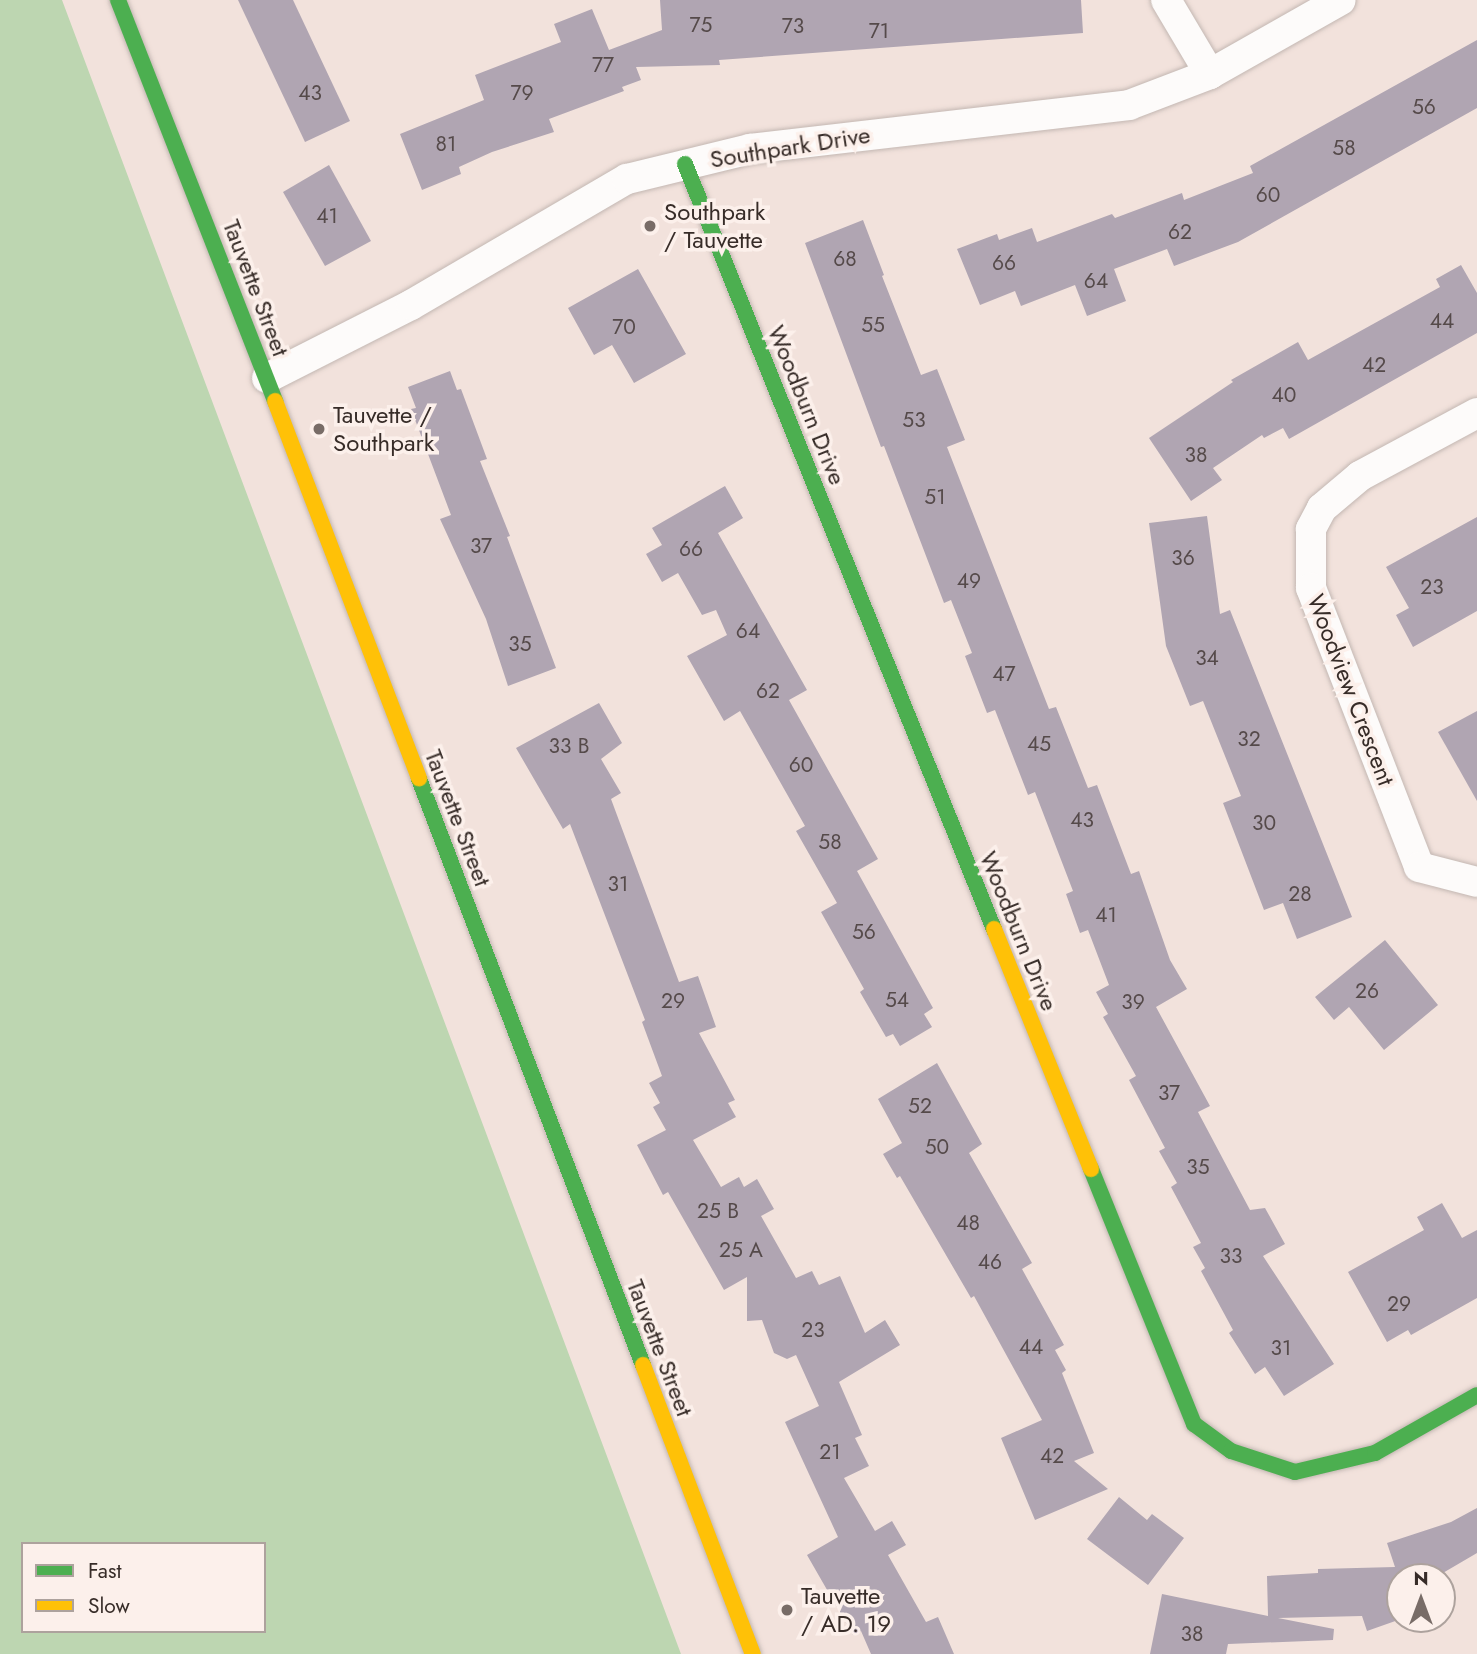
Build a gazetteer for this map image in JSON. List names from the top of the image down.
{
  "streets": {
    "street": [
      "Southpark Drive",
      "Tauvette Street",
      "Woodburn Drive",
      "Woodview Crescent"
    ]
  },
  "crossings": [
    ["Southpark Drive", "Tauvette Street"],
    ["Southpark Drive", "Woodburn Drive"]
  ],
  "places": ["Southpark / Tauvette", "Tauvette / Southpark", "Tauvette / AD. 19"],
  "house_numbers": [
    "75",
    "73",
    "71",
    "77",
    "43",
    "79",
    "56",
    "81",
    "58",
    "60",
    "41",
    "62",
    "68",
    "66",
    "64",
    "44",
    "55",
    "70",
    "42",
    "40",
    "53",
    "38",
    "51",
    "37",
    "66",
    "36",
    "49",
    "23",
    "64",
    "35",
    "34",
    "47",
    "62",
    "32",
    "45",
    "33 B",
    "60",
    "43",
    "30",
    "58",
    "31",
    "28",
    "41",
    "56",
    "26",
    "54",
    "29",
    "39",
    "37",
    "52",
    "50",
    "35",
    "25 B",
    "48",
    "25 A",
    "33",
    "46",
    "29",
    "23",
    "44",
    "31",
    "21",
    "42",
    "38"
  ],
  "legend": ["Fast", "Slow"],
  "north": "top"
}
